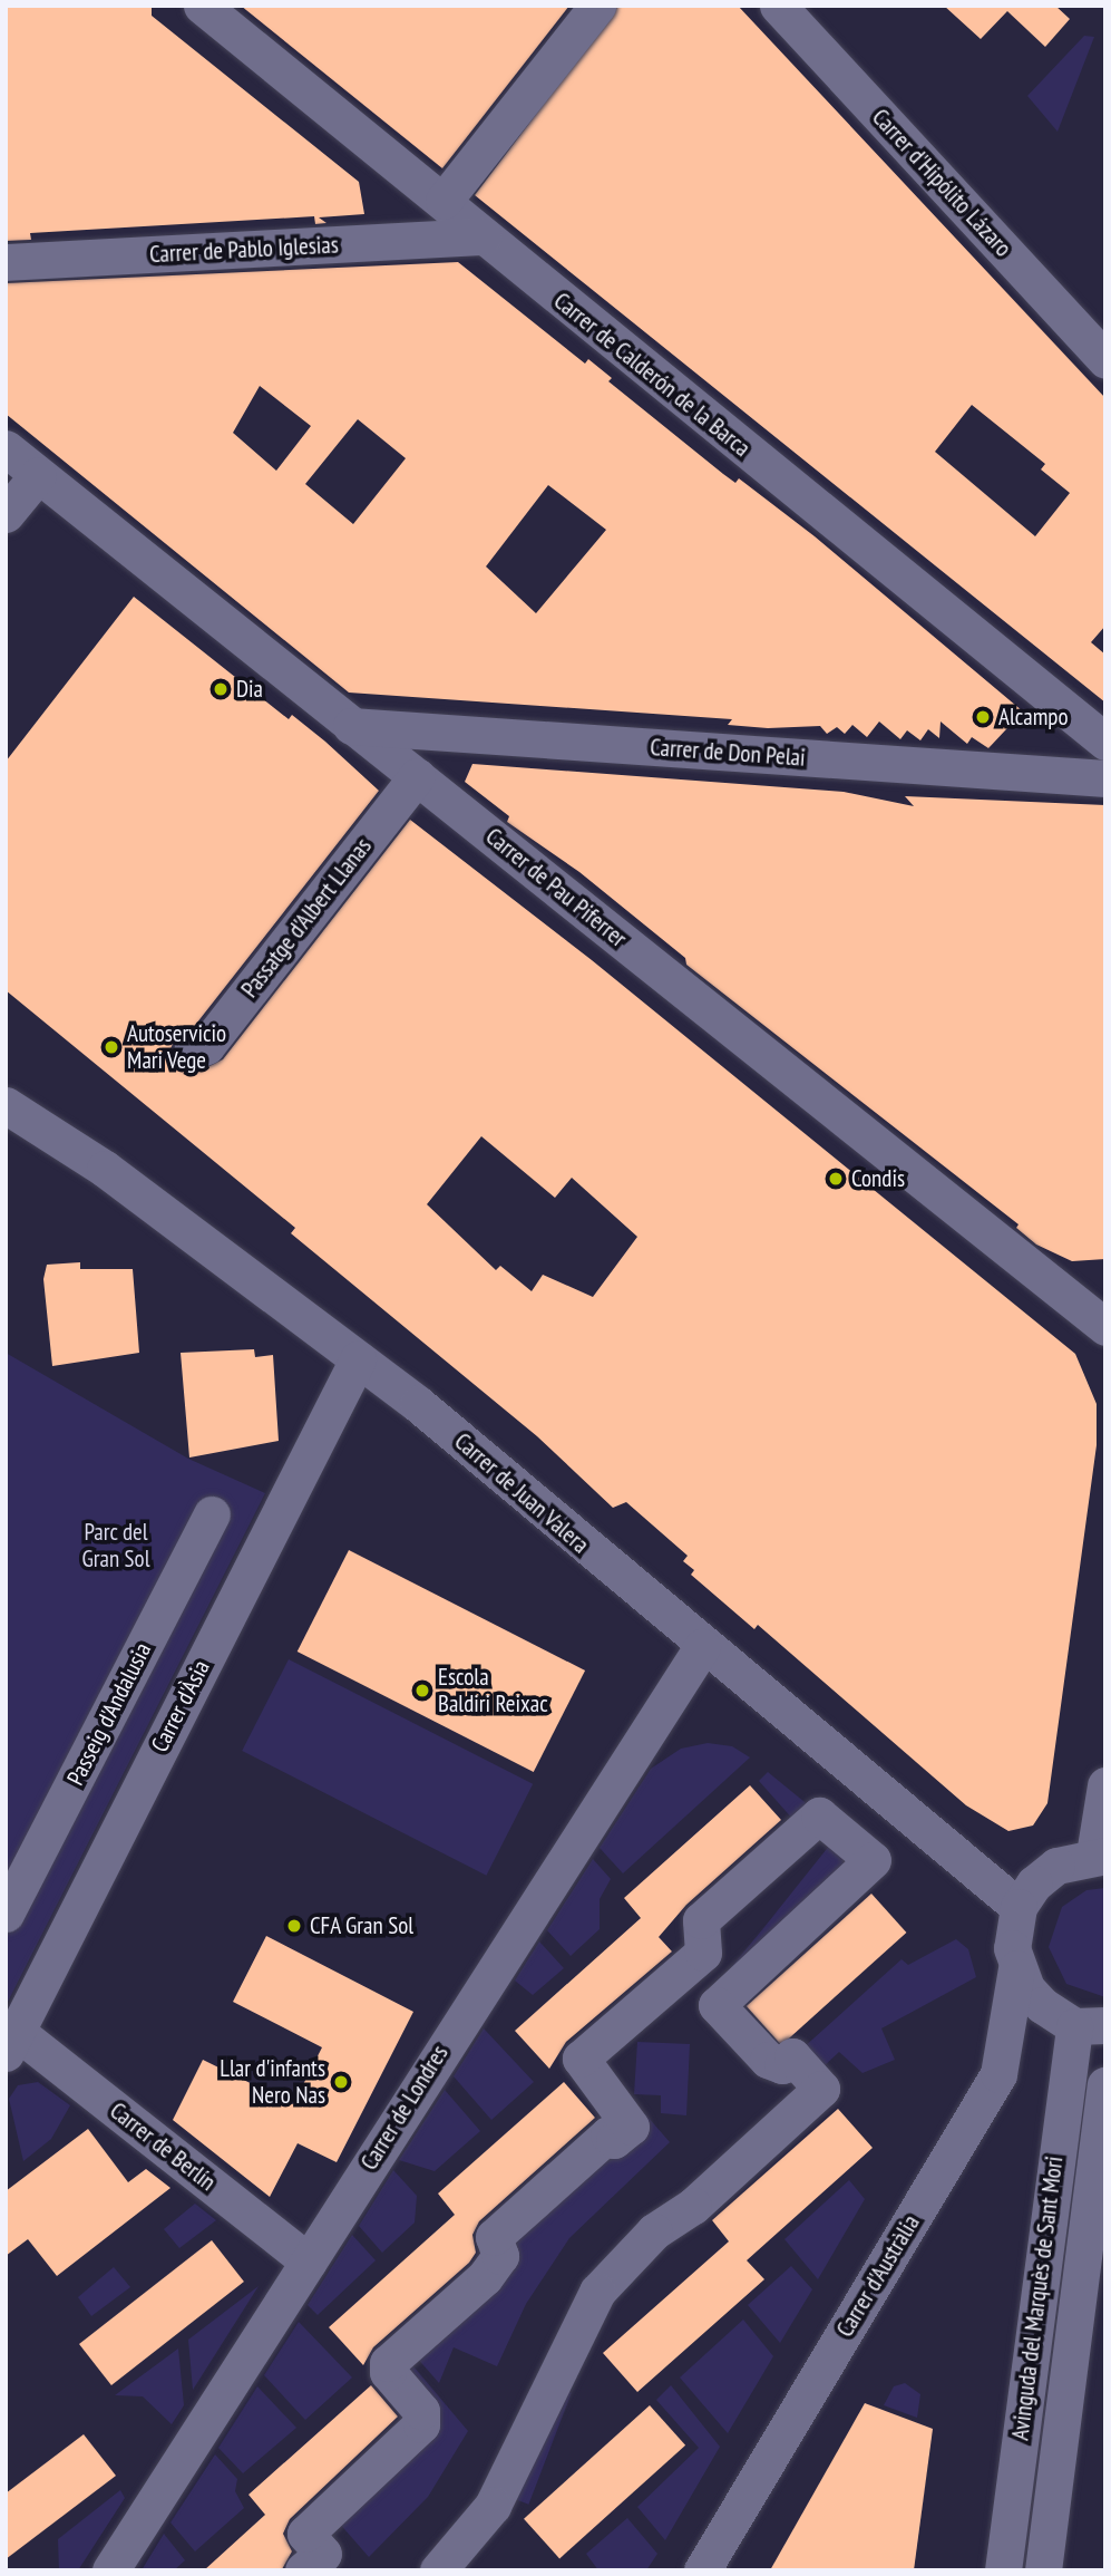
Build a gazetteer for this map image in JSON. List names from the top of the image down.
{
  "streets": {
    "street": [
      "Carrer d'Hipólito Lázaro",
      "Carrer de Pablo Iglesias",
      "Carrer de Calderón de la Barca",
      "Carrer de Don Pelai",
      "Carrer de Pau Piferrer",
      "Passatge d'Albert Llanas",
      "Carrer de Juan Valera",
      "Carrer d'Àsia",
      "Passeig d'Andalusia",
      "Carrer de Londres",
      "Carrer de Berlín",
      "Carrer d'Austràlia",
      "Avinguda del Marquès de Sant Mori"
    ]
  },
  "crossings": [
    ["Carrer de Pablo Iglesias", "Carrer de Calderón de la Barca"],
    ["Carrer de Don Pelai", "Carrer de Pau Piferrer"],
    ["Carrer de Pau Piferrer", "Passatge d'Albert Llanas"],
    ["Carrer de Juan Valera", "Carrer d'Àsia"],
    ["Carrer de Juan Valera", "Carrer de Londres"],
    ["Carrer de Juan Valera", "Carrer d'Austràlia"],
    ["Carrer d'Àsia", "Carrer de Berlín"],
    ["Carrer de Londres", "Carrer de Berlín"]
  ],
  "parks": ["Parc del Gran Sol"],
  "places": [
    "Dia",
    "Alcampo",
    "Autoservicio Mari Vege",
    "Condis",
    "Escola Baldiri Reixac",
    "CFA Gran Sol",
    "Llar d'infants Nero Nas"
  ]
}
